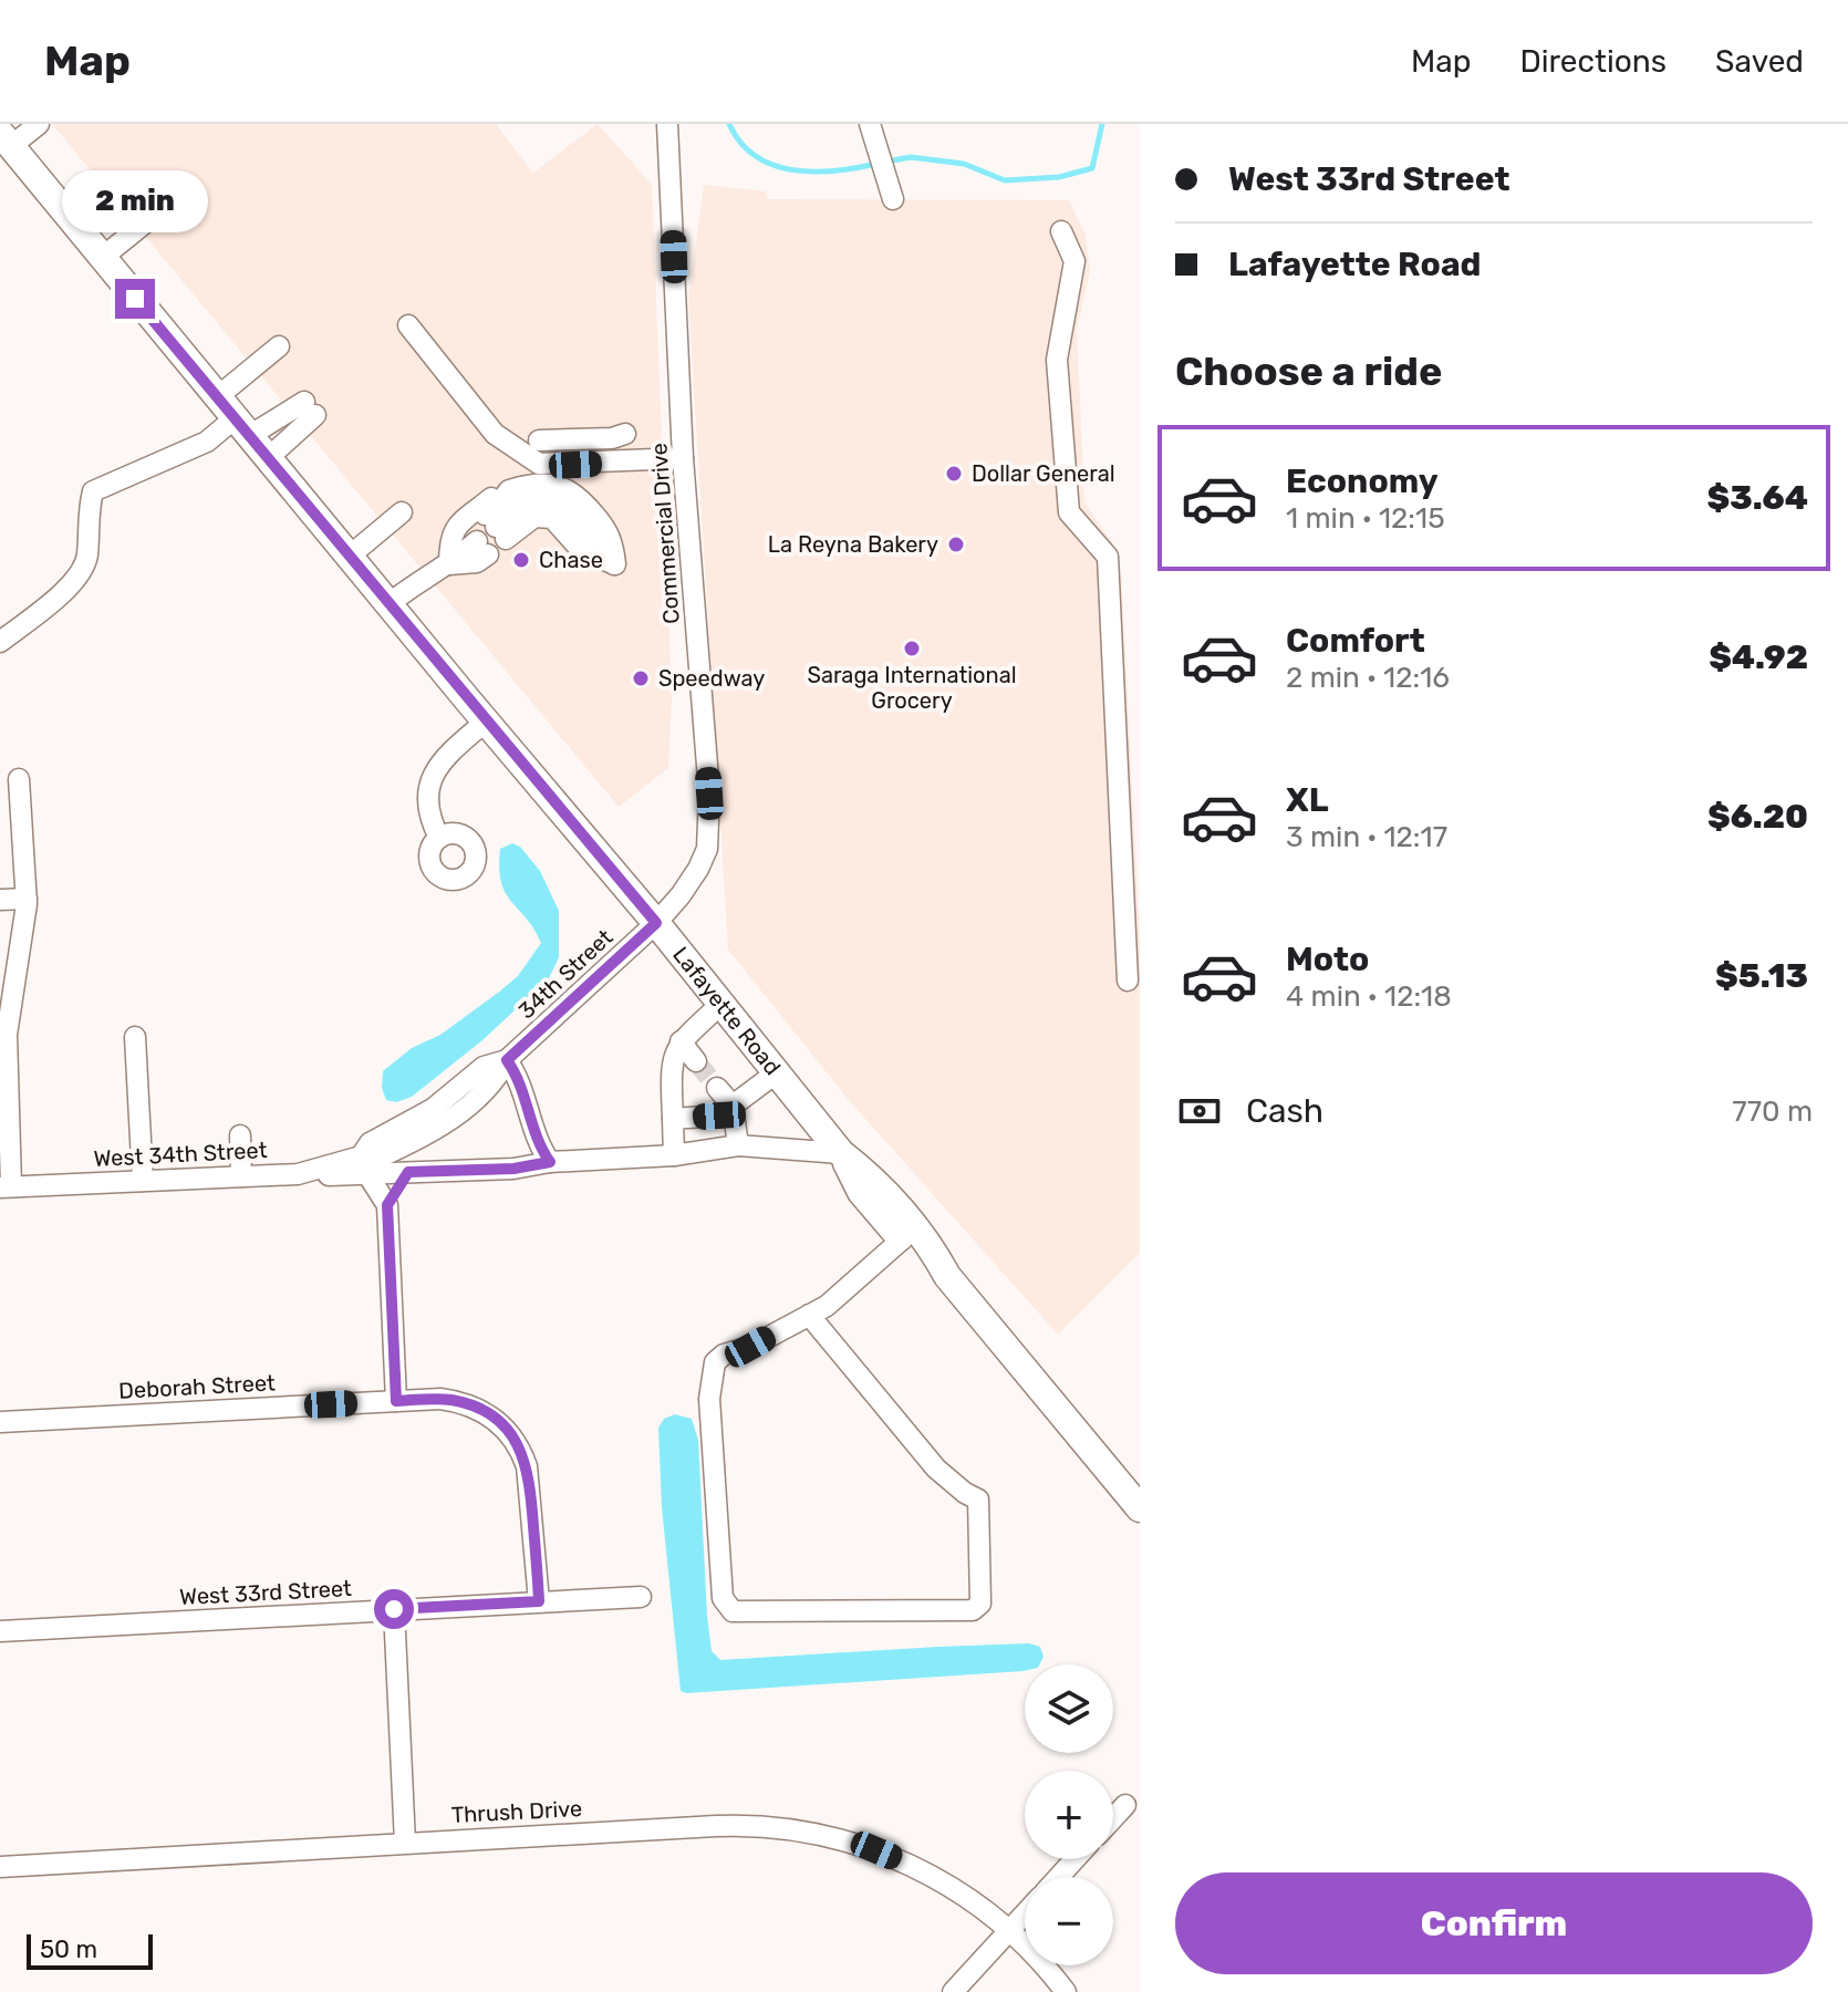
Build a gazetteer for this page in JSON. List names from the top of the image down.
{
  "streets": {
    "main road": ["Lafayette Road"],
    "street": [
      "Commercial Drive",
      "34th Street",
      "West 34th Street",
      "Deborah Street",
      "West 33rd Street",
      "Thrush Drive"
    ]
  },
  "crossings": [
    ["Commercial Drive", "34th Street"],
    ["Commercial Drive", "Lafayette Road"],
    ["34th Street", "Lafayette Road"],
    ["34th Street", "West 34th Street"],
    ["Deborah Street", "West 33rd Street"]
  ],
  "places": [
    "Dollar General",
    "La Reyna Bakery",
    "Chase",
    "Saraga International Grocery",
    "Speedway"
  ],
  "scale_bar": "50 m",
  "page": {
    "header": "Map",
    "nav": ["Map", "Directions", "Saved"],
    "banner": ["West 33rd Street", "Lafayette Road"],
    "bubble": "2 min",
    "heading": "Choose a ride",
    "list": [
      {
        "name": "Economy",
        "note": "1 min · 12:15",
        "value": "$3.64"
      },
      {
        "name": "Comfort",
        "note": "2 min · 12:16",
        "value": "$4.92"
      },
      {
        "name": "XL",
        "note": "3 min · 12:17",
        "value": "$6.20"
      },
      {
        "name": "Moto",
        "note": "4 min · 12:18",
        "value": "$5.13"
      }
    ],
    "pay": ["Cash", "770 m"],
    "map_buttons": ["+", "−"],
    "buttons": "Confirm",
    "scale": "50 m"
  }
}
